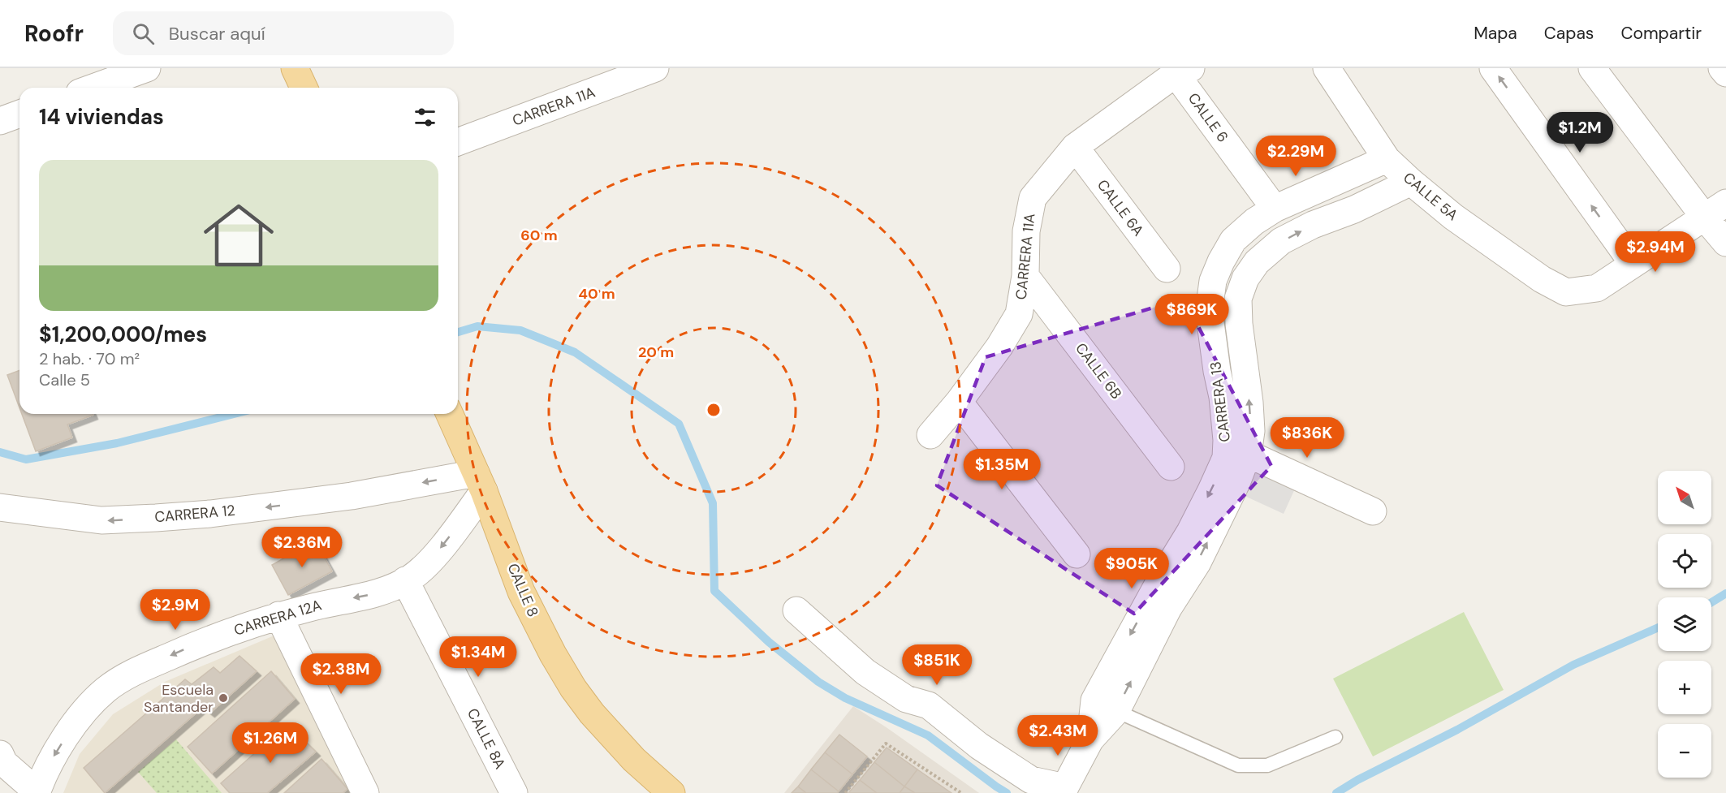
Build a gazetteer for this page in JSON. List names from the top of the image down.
{
  "streets": {
    "main road": ["CALLE 8"],
    "street": [
      "CARRERA 11A",
      "CALLE 6",
      "CALLE 5A",
      "CALLE 6A",
      "CALLE 6B",
      "CARRERA 13",
      "CARRERA 12",
      "CARRERA 12A",
      "CALLE 8A"
    ]
  },
  "crossings": [
    ["CARRERA 11A", "CALLE 6"],
    ["CARRERA 11A", "CALLE 6A"],
    ["CARRERA 11A", "CALLE 6B"],
    ["CALLE 6", "CARRERA 13"],
    ["CALLE 5A", "CARRERA 13"],
    ["CARRERA 12", "CALLE 8"],
    ["CARRERA 12", "CARRERA 12A"],
    ["CALLE 8", "CARRERA 12A"],
    ["CARRERA 12A", "CALLE 8A"]
  ],
  "one_way": ["CARRERA 12", "CARRERA 12A"],
  "places": ["Escuela Santander"],
  "north": "top left",
  "page": {
    "header": "Roofr",
    "search": "Buscar aquí",
    "nav": ["Mapa", "Capas", "Compartir"],
    "heading": "14 viviendas",
    "price": [
      "$1.2M",
      "$2.29M",
      "$2.94M",
      "$869K",
      "$836K",
      "$1.35M",
      "$2.36M",
      "$905K",
      "$2.9M",
      "$1.34M",
      "$851K",
      "$2.38M",
      "$2.43M",
      "$1.26M"
    ],
    "list": [
      {
        "name": "$1,200,000/mes",
        "note": "2 hab. · 70 m² · Calle 5"
      }
    ],
    "map_buttons": ["+", "−"]
  },
  "rings": ["60 m", "40 m", "20 m"]
}
